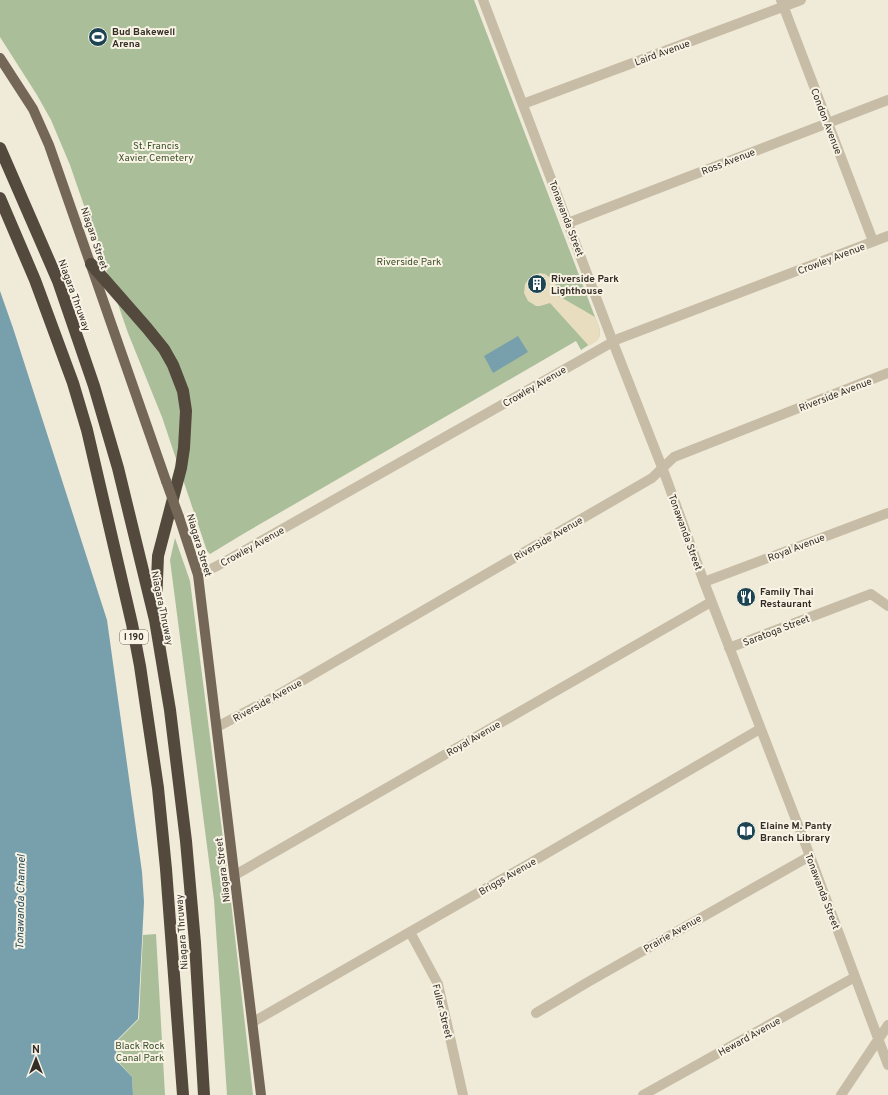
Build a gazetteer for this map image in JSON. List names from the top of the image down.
{
  "streets": {
    "highway": ["Niagara Thruway", "I 190"],
    "main road": ["Niagara Street"],
    "street": [
      "Laird Avenue",
      "Condon Avenue",
      "Ross Avenue",
      "Tonawanda Street",
      "Crowley Avenue",
      "Riverside Avenue",
      "Royal Avenue",
      "Saratoga Street",
      "Briggs Avenue",
      "Prairie Avenue",
      "Fuller Street",
      "Heward Avenue"
    ]
  },
  "crossings": [
    ["Laird Avenue", "Condon Avenue"],
    ["Laird Avenue", "Tonawanda Street"],
    ["Condon Avenue", "Ross Avenue"],
    ["Condon Avenue", "Crowley Avenue"],
    ["Ross Avenue", "Tonawanda Street"],
    ["Tonawanda Street", "Crowley Avenue"],
    ["Tonawanda Street", "Riverside Avenue"],
    ["Tonawanda Street", "Royal Avenue"],
    ["Tonawanda Street", "Saratoga Street"],
    ["Tonawanda Street", "Briggs Avenue"],
    ["Tonawanda Street", "Prairie Avenue"],
    ["Tonawanda Street", "Heward Avenue"],
    ["Niagara Street", "Crowley Avenue"],
    ["Niagara Street", "Riverside Avenue"],
    ["Niagara Street", "Royal Avenue"],
    ["Niagara Street", "Briggs Avenue"],
    ["Briggs Avenue", "Fuller Street"]
  ],
  "water": ["Tonawanda Channel"],
  "parks": ["St. Francis Xavier Cemetery", "Riverside Park", "Black Rock Canal Park"],
  "places": {
    "sports": ["Bud Bakewell Arena"],
    "building": ["Riverside Park Lighthouse"],
    "restaurant": ["Family Thai Restaurant"],
    "library": ["Elaine M. Panty Branch Library"]
  },
  "north": "top"
}
